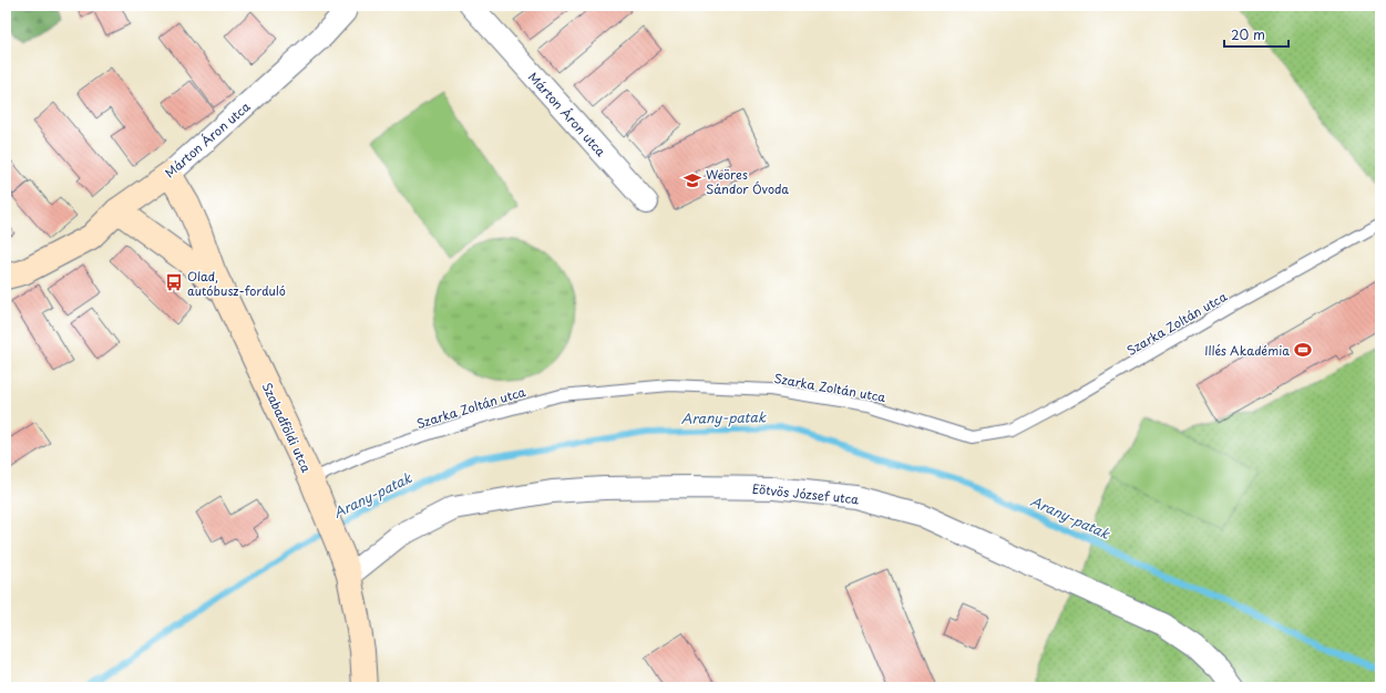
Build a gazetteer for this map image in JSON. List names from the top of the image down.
{
  "streets": {
    "street": ["Márton Áron utca", "Szabadföldi utca", "Eötvös József utca"],
    "lane": ["Szarka Zoltán utca"]
  },
  "crossings": [
    ["Márton Áron utca", "Szabadföldi utca"],
    ["Szarka Zoltán utca", "Szabadföldi utca"],
    ["Szabadföldi utca", "Eötvös József utca"]
  ],
  "water": ["Arany-patak"],
  "places": {
    "school or university": ["Weöres Sándor Óvoda"],
    "bus stop": ["Olad, autóbusz-forduló"],
    "sports": ["Illés Akadémia"]
  },
  "scale_bar": "20 m"
}
